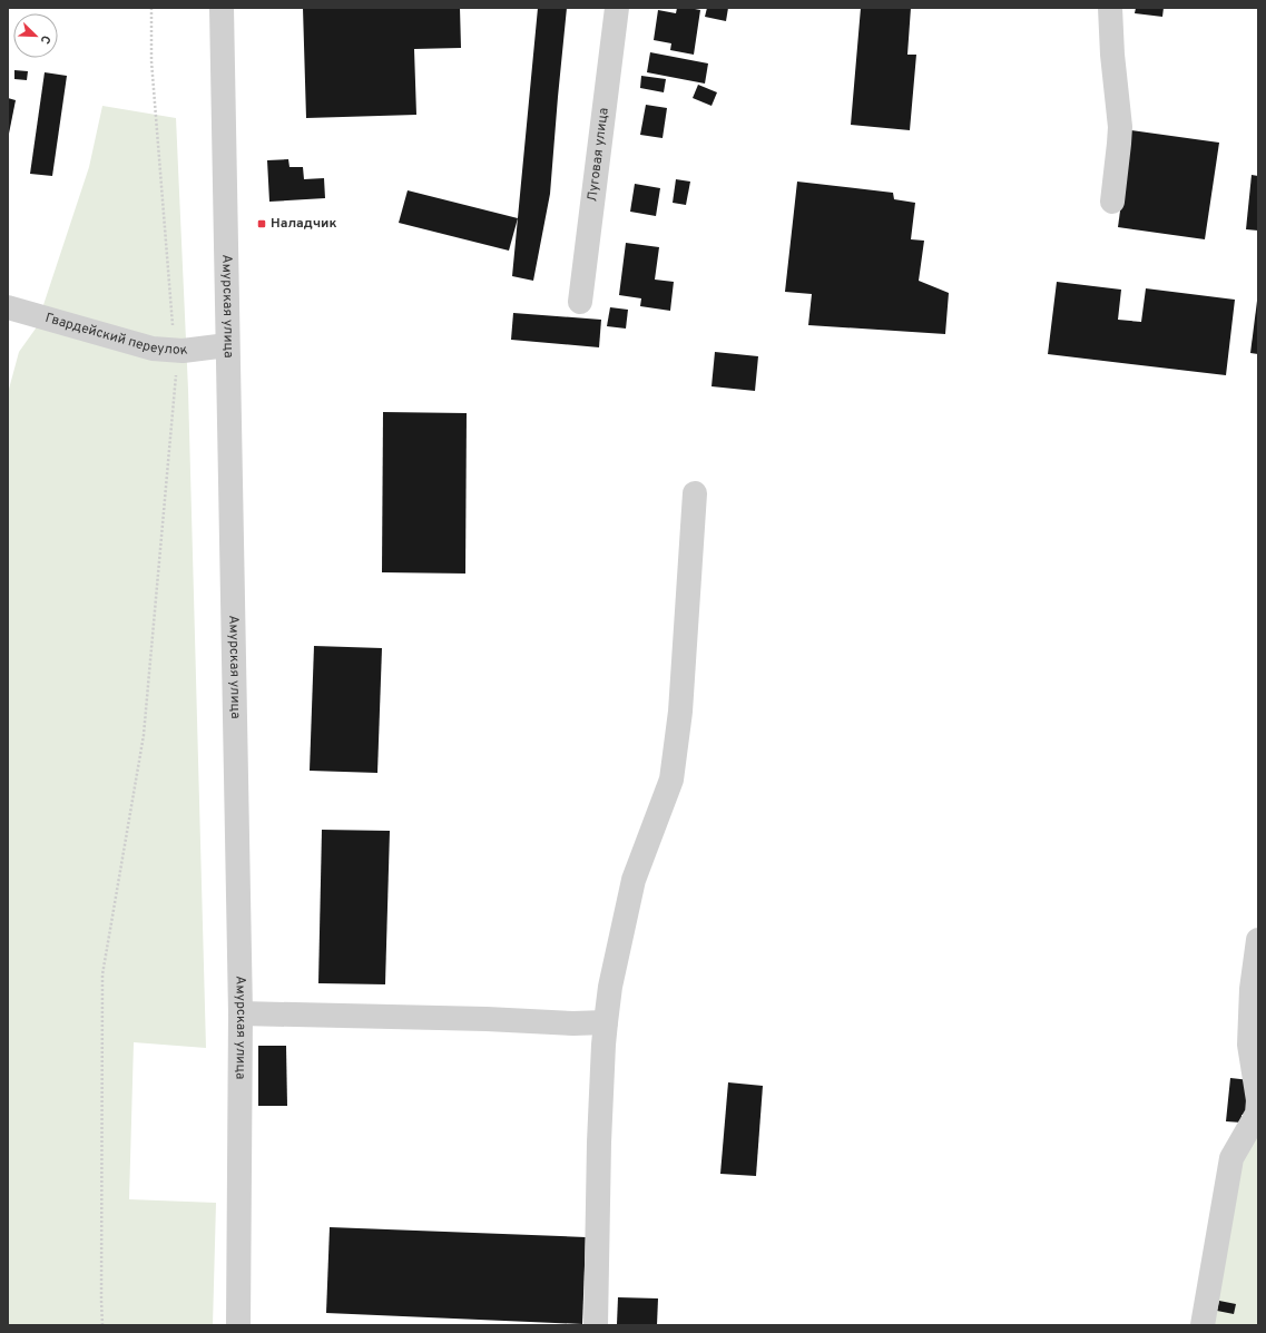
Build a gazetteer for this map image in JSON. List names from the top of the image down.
{
  "streets": {
    "street": ["Луговая улица", "Амурская улица", "Гвардейский переулок"]
  },
  "crossings": [
    ["Амурская улица", "Гвардейский переулок"]
  ],
  "places": {
    "transit": ["Наладчик"]
  },
  "north": "bottom right"
}
